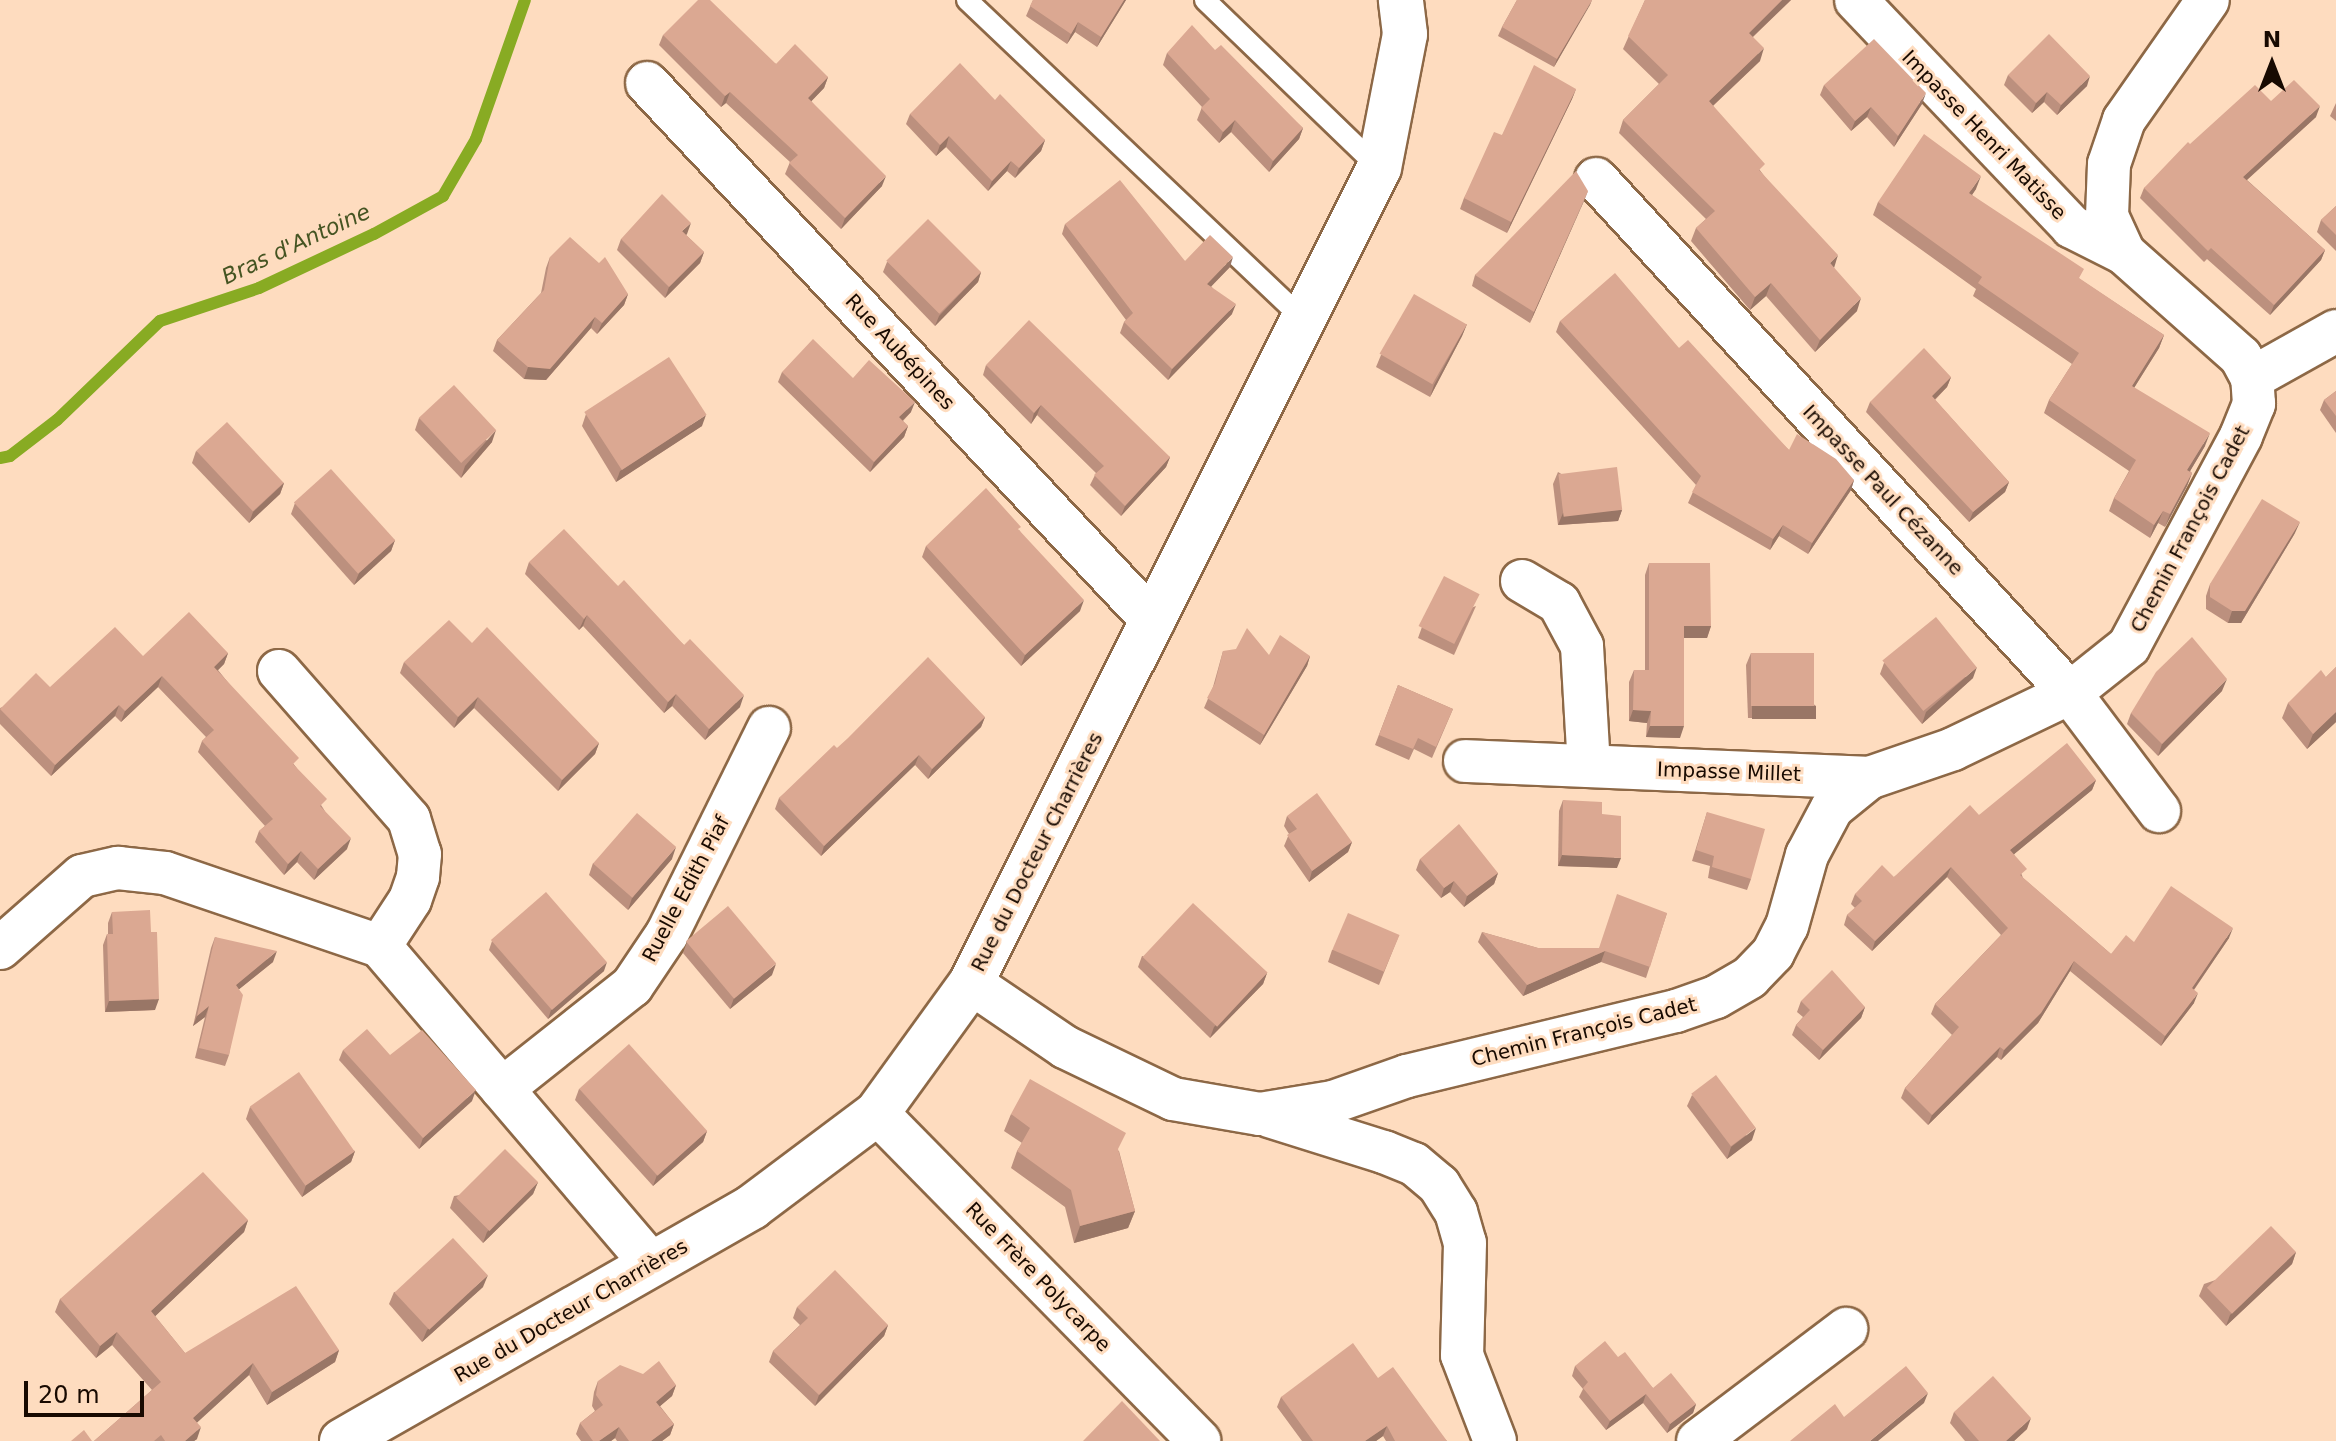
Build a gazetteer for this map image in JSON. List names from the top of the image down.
{
  "streets": {
    "street": [
      "Impasse Henri Matisse",
      "Rue Aubépines",
      "Impasse Paul Cézanne",
      "Chemin François Cadet",
      "Impasse Millet",
      "Rue du Docteur Charrières",
      "Ruelle Edith Piaf",
      "Rue Frère Polycarpe"
    ]
  },
  "crossings": [
    ["Rue Aubépines", "Rue du Docteur Charrières"],
    ["Impasse Paul Cézanne", "Chemin François Cadet"],
    ["Chemin François Cadet", "Impasse Millet"],
    ["Chemin François Cadet", "Rue du Docteur Charrières"],
    ["Rue du Docteur Charrières", "Rue Frère Polycarpe"]
  ],
  "water": ["Bras d'Antoine"],
  "scale_bar": "20 m",
  "north": "top"
}
